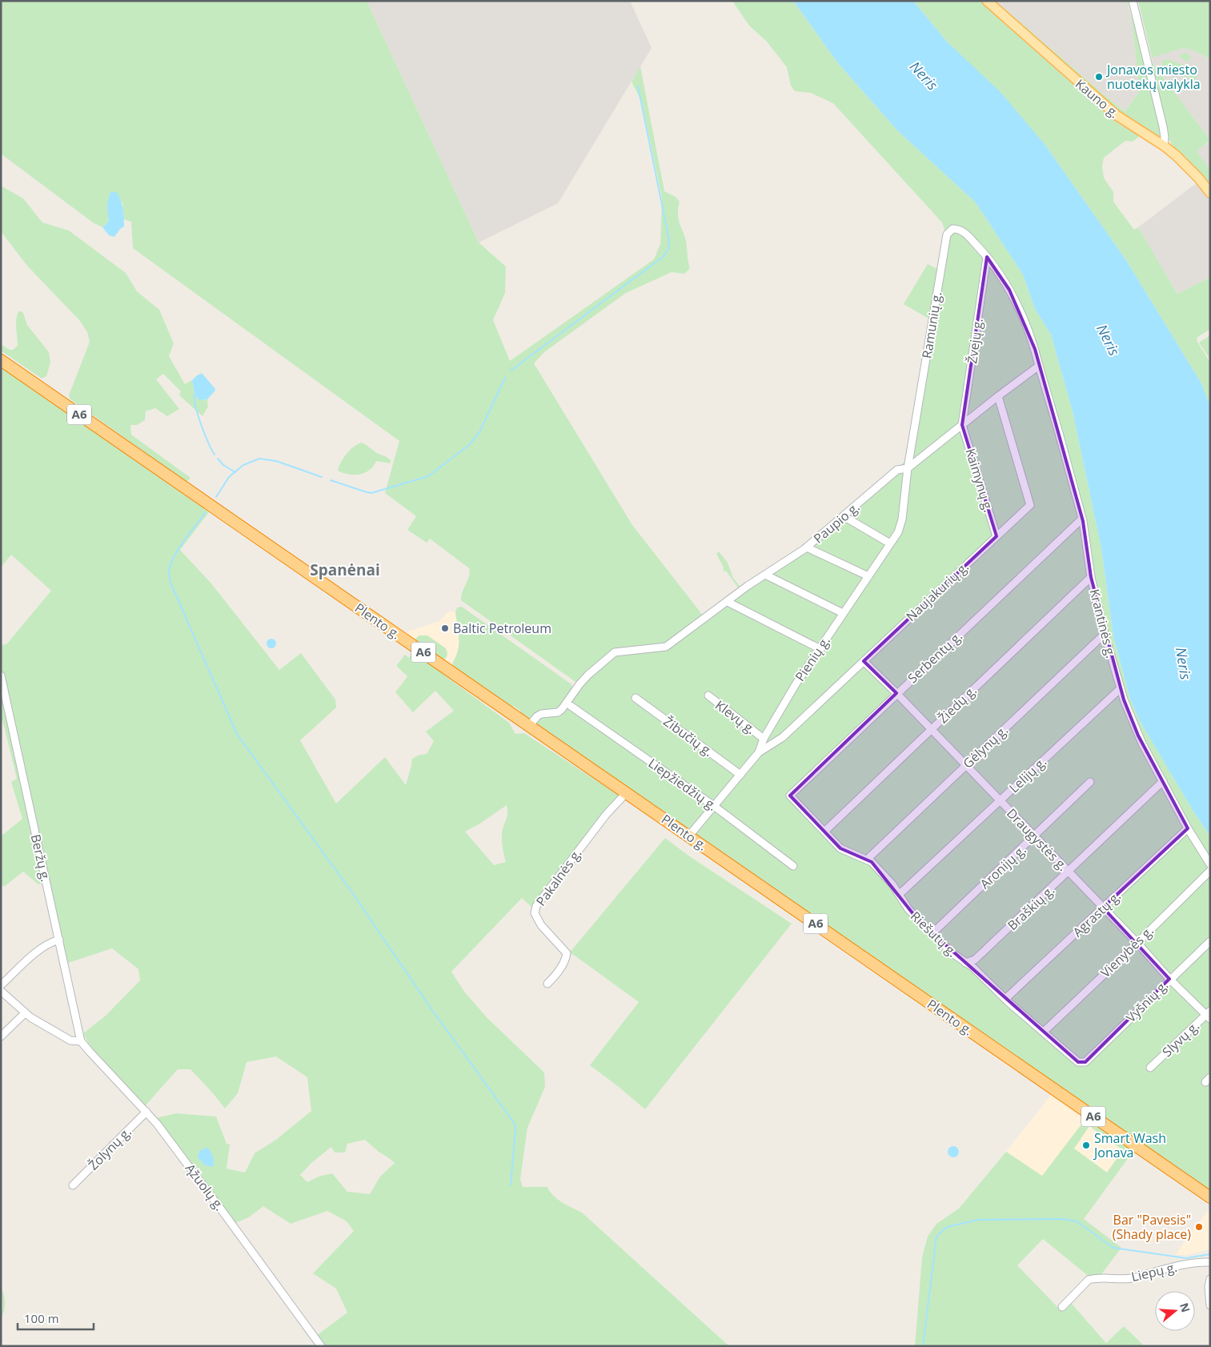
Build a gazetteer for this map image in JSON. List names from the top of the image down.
{
  "streets": {
    "highway": ["A6", "Plento g."],
    "main road": ["Kauno g."],
    "street": [
      "Ramunių g.",
      "Žvejų g.",
      "Kaimynų g.",
      "Paupio g.",
      "Naujakurių g.",
      "Krantinės g.",
      "Serbentų g.",
      "Pienių g.",
      "Žiedų g.",
      "Klevų g.",
      "Žibučių g.",
      "Gėlynų g.",
      "Lelijų g.",
      "Liepžiedžių g.",
      "Draugystės g.",
      "Beržų g.",
      "Aronijų g.",
      "Pakalnės g.",
      "Braškių g.",
      "Agrastų g.",
      "Riešutų g.",
      "Vienybės g.",
      "Vyšnių g.",
      "Slyvų g.",
      "Žolynų g.",
      "Ąžuolų g.",
      "Liepų g."
    ]
  },
  "crossings": [
    ["Ramunių g.", "Žvejų g."],
    ["Ramunių g.", "Paupio g."],
    ["Ramunių g.", "Pienių g."],
    ["Žvejų g.", "Kaimynų g."],
    ["Žvejų g.", "Paupio g."],
    ["Kaimynų g.", "Paupio g."],
    ["Kaimynų g.", "Naujakurių g."],
    ["Paupio g.", "Naujakurių g."],
    ["Paupio g.", "Plento g."],
    ["Paupio g.", "Krantinės g."],
    ["Paupio g.", "Pienių g."],
    ["Naujakurių g.", "Pienių g."],
    ["Naujakurių g.", "Draugystės g."],
    ["Plento g.", "Pienių g."],
    ["Plento g.", "Pakalnės g."],
    ["Krantinės g.", "Serbentų g."],
    ["Krantinės g.", "Žiedų g."],
    ["Krantinės g.", "Gėlynų g."],
    ["Krantinės g.", "Lelijų g."],
    ["Krantinės g.", "Braškių g."],
    ["Krantinės g.", "Agrastų g."],
    ["Serbentų g.", "Draugystės g."],
    ["Serbentų g.", "Riešutų g."],
    ["Pienių g.", "Klevų g."],
    ["Pienių g.", "Žibučių g."],
    ["Pienių g.", "Liepžiedžių g."],
    ["Žiedų g.", "Draugystės g."],
    ["Žiedų g.", "Riešutų g."],
    ["Gėlynų g.", "Draugystės g."],
    ["Gėlynų g.", "Riešutų g."],
    ["Lelijų g.", "Draugystės g."],
    ["Lelijų g.", "Riešutų g."],
    ["Draugystės g.", "Aronijų g."],
    ["Draugystės g.", "Braškių g."],
    ["Draugystės g.", "Agrastų g."],
    ["Draugystės g.", "Vienybės g."],
    ["Draugystės g.", "Vyšnių g."],
    ["Draugystės g.", "Slyvų g."],
    ["Beržų g.", "Ąžuolų g."],
    ["Aronijų g.", "Riešutų g."],
    ["Braškių g.", "Riešutų g."],
    ["Agrastų g.", "Riešutų g."],
    ["Riešutų g.", "Vienybės g."],
    ["Riešutų g.", "Vyšnių g."],
    ["Žolynų g.", "Ąžuolų g."]
  ],
  "districts": ["Spanėnai"],
  "water": ["Neris"],
  "places": [
    "Jonavos miesto nuotekų valykla",
    "Baltic Petroleum",
    "Smart Wash Jonava",
    "Bar \"Pavesis\" (Shady place)"
  ],
  "scale_bar": "100 m",
  "north": "right"
}
